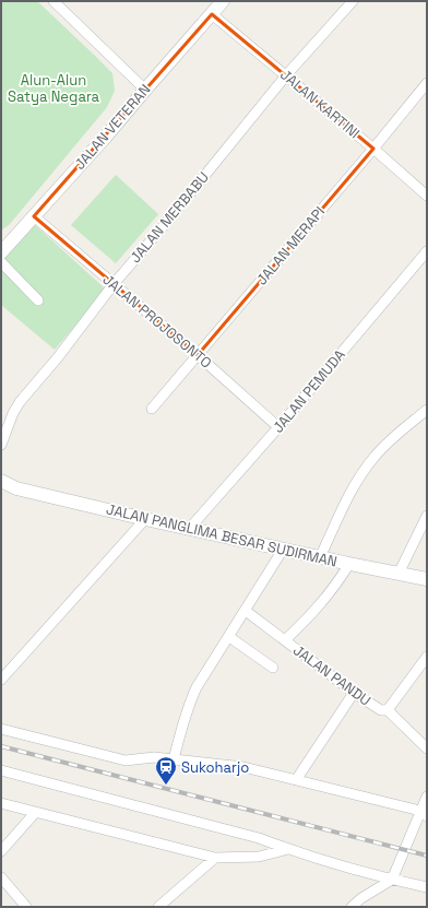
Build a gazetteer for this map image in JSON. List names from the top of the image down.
{
  "streets": {
    "main road": ["JALAN VETERAN", "JALAN PANGLIMA BESAR SUDIRMAN"],
    "street": [
      "JALAN KARTINI",
      "JALAN MERBABU",
      "JALAN MERAPI",
      "JALAN PROJOSONTO",
      "JALAN PEMUDA",
      "JALAN PANDU"
    ]
  },
  "crossings": [
    ["JALAN KARTINI", "JALAN VETERAN"],
    ["JALAN KARTINI", "JALAN MERBABU"],
    ["JALAN KARTINI", "JALAN MERAPI"],
    ["JALAN VETERAN", "JALAN PROJOSONTO"],
    ["JALAN MERBABU", "JALAN PROJOSONTO"],
    ["JALAN MERAPI", "JALAN PROJOSONTO"],
    ["JALAN PROJOSONTO", "JALAN PEMUDA"],
    ["JALAN PEMUDA", "JALAN PANGLIMA BESAR SUDIRMAN"]
  ],
  "parks": ["Alun-Alun Satya Negara"],
  "places": {
    "station": ["Sukoharjo"]
  }
}
